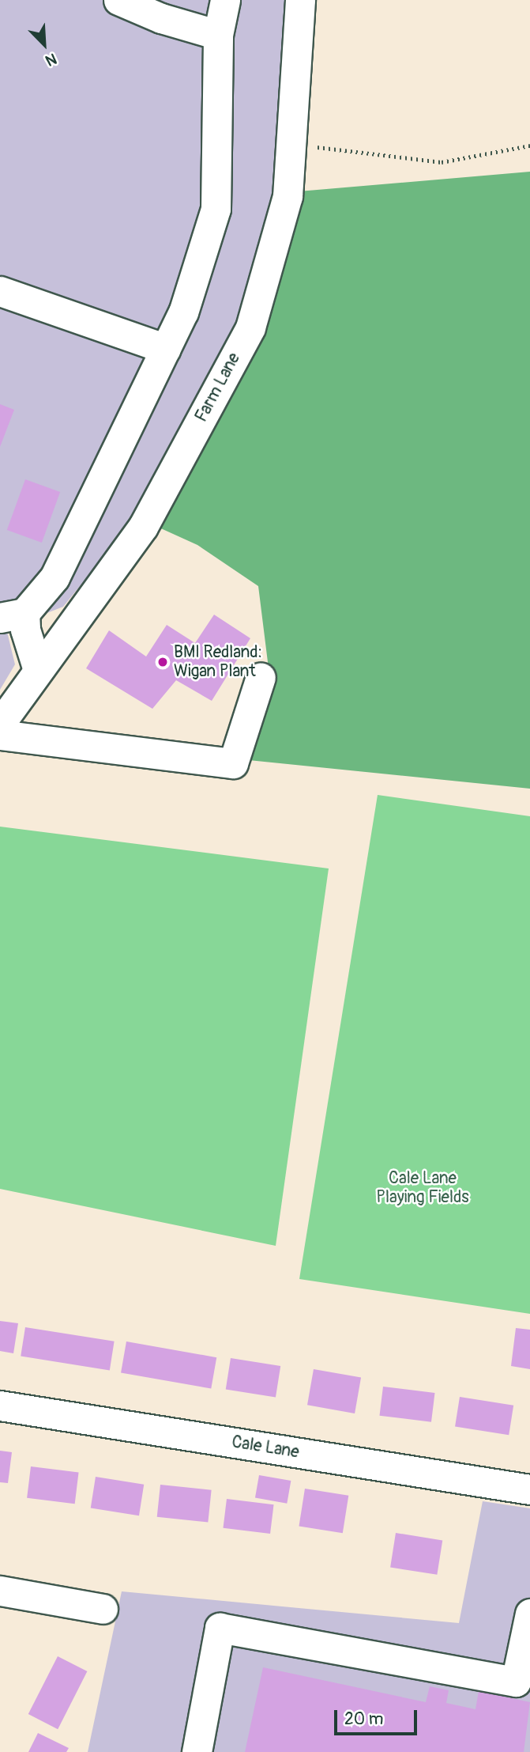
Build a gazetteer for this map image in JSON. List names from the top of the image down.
{
  "streets": {
    "street": ["Farm Lane", "Cale Lane"]
  },
  "parks": ["Cale Lane Playing Fields"],
  "places": ["BMI Redland: Wigan Plant"],
  "scale_bar": "20 m",
  "north": "bottom right"
}
